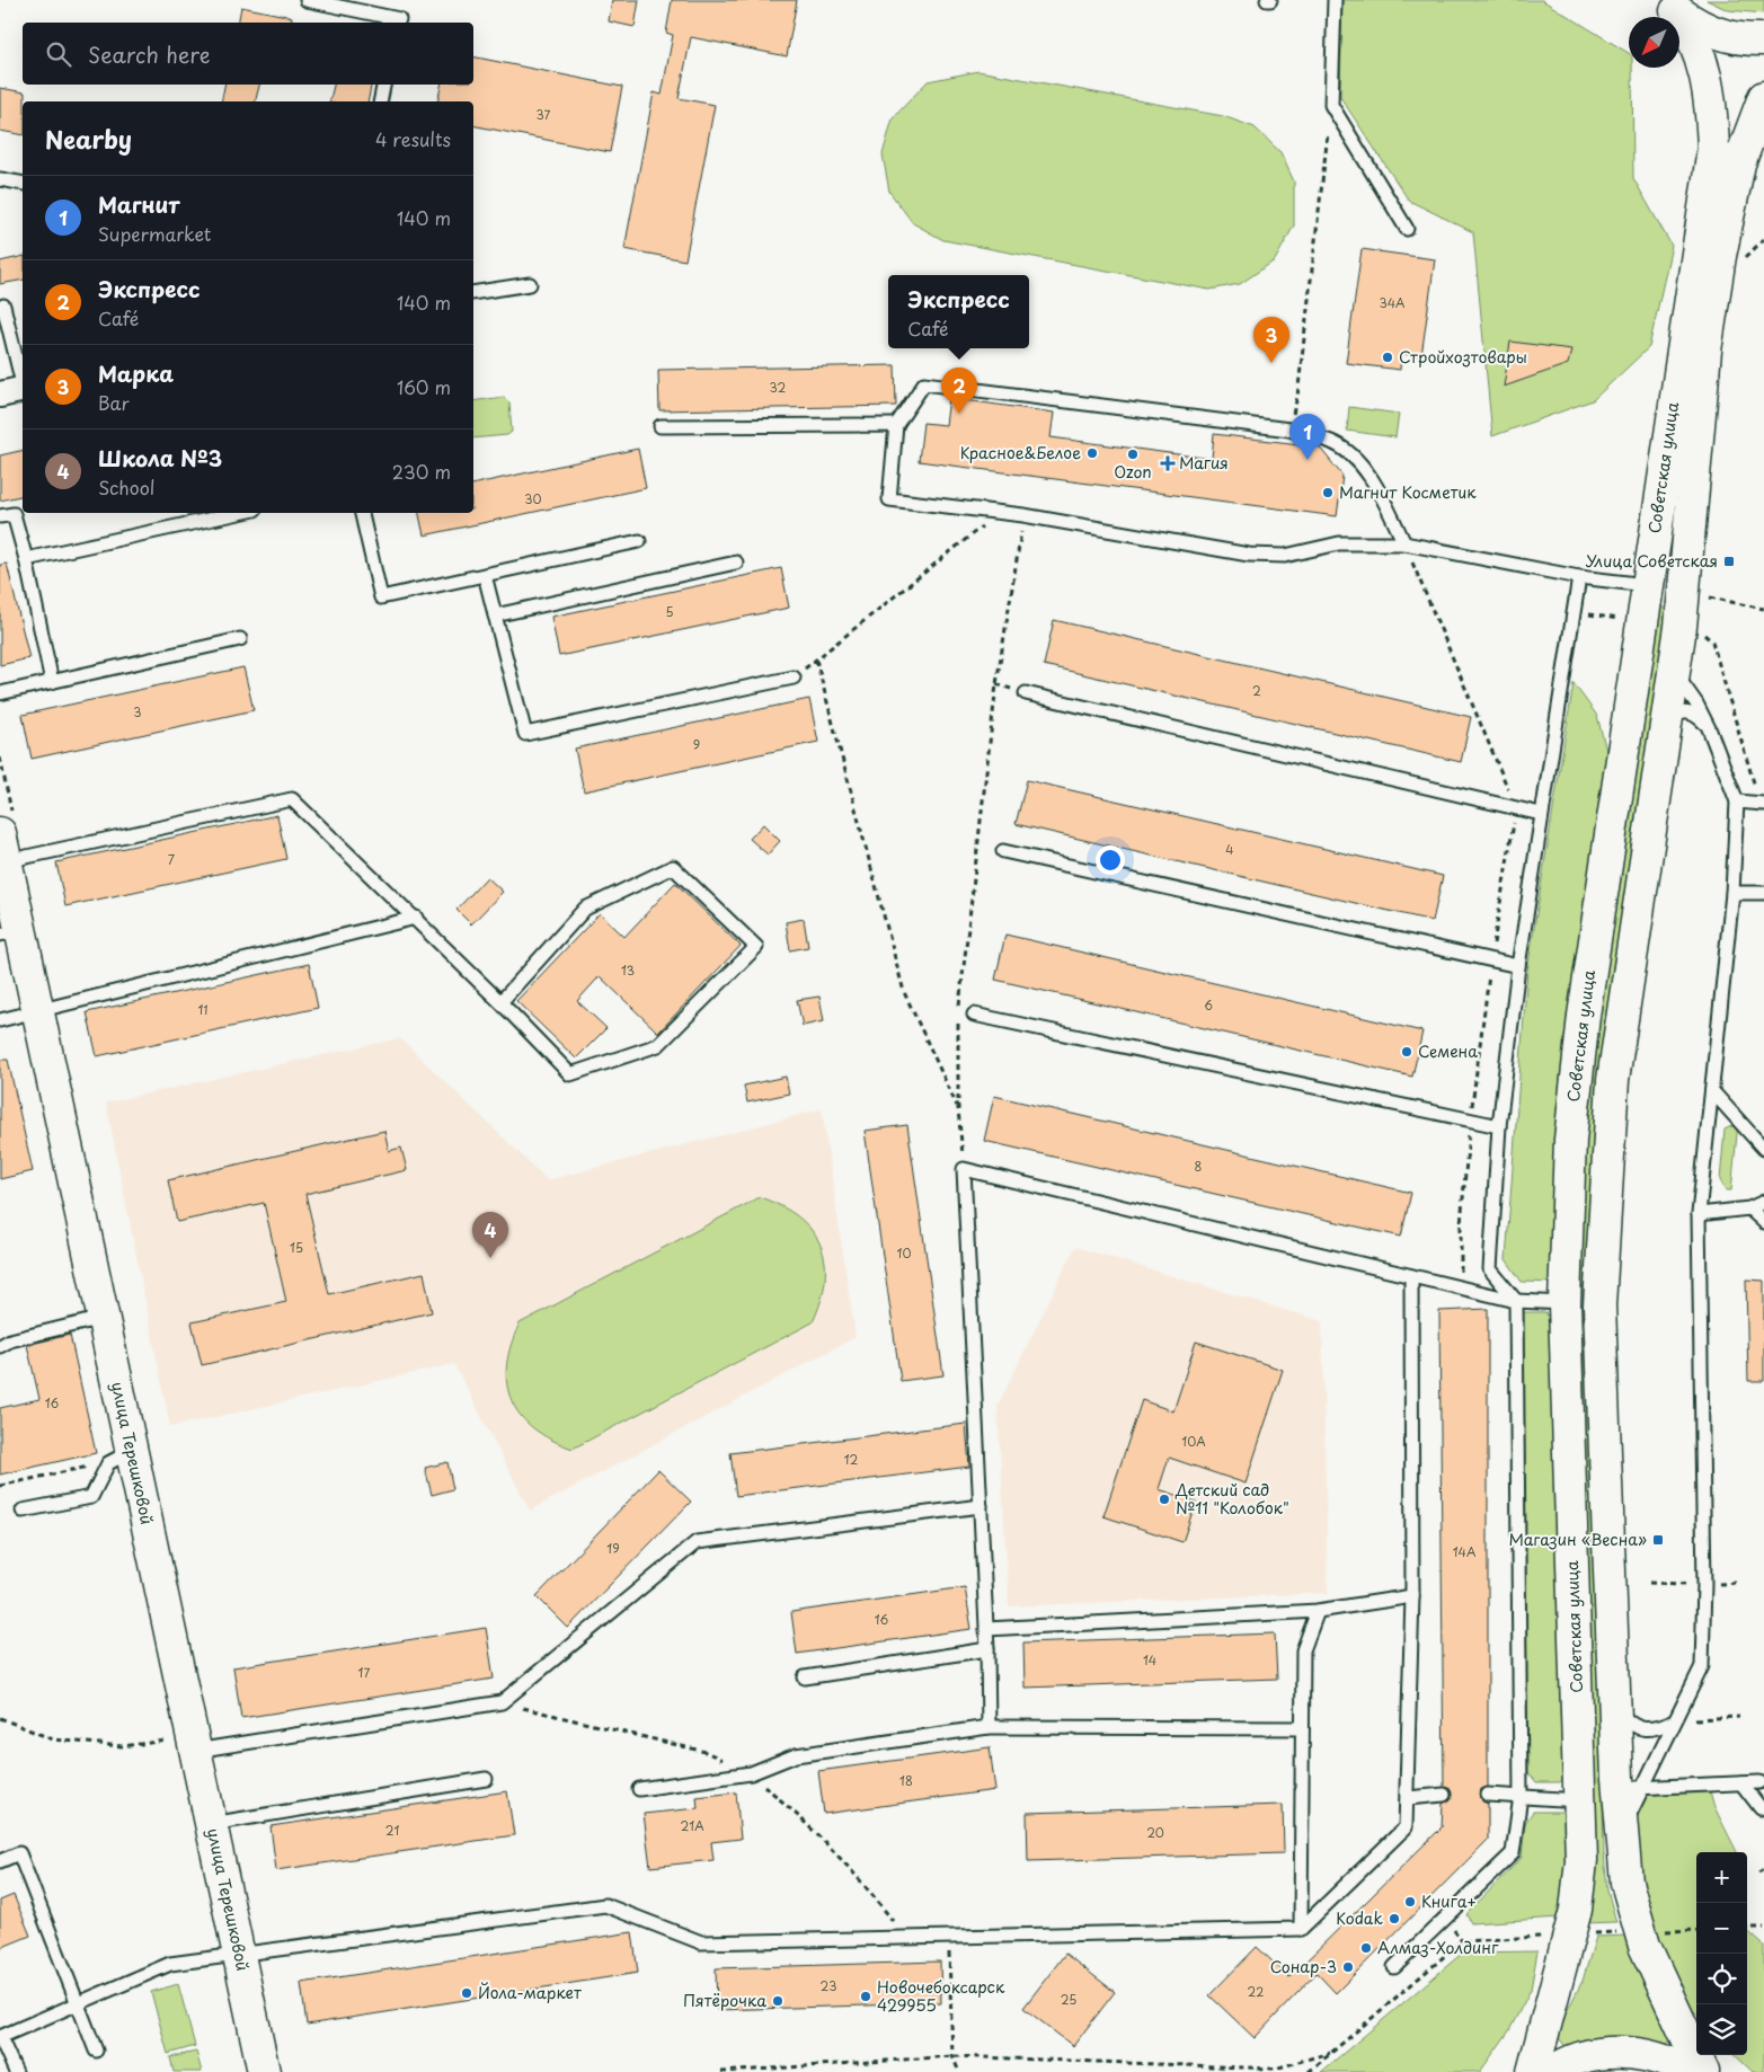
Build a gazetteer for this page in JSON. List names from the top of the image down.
{
  "streets": {
    "main road": ["Советская улица", "улица Терешковой"]
  },
  "places": {
    "other": [
      "Стройхозтовары",
      "Красное&Белое",
      "Ozon",
      "Магнит Косметик",
      "Семена",
      "Детский сад №11 \"Колобок\"",
      "Книга+",
      "Kodak",
      "Алмаз-Холдинг",
      "Сонар-3",
      "Йола-маркет",
      "Новочебоксарск 429955",
      "Пятёрочка"
    ],
    "health": ["Магия"],
    "transit": ["Улица Советская", "Магазин «Весна»"]
  },
  "house_numbers": [
    "37",
    "34А",
    "32",
    "30",
    "5",
    "2",
    "3",
    "9",
    "4",
    "7",
    "13",
    "6",
    "11",
    "8",
    "15",
    "10",
    "16",
    "10А",
    "12",
    "19",
    "14А",
    "16",
    "14",
    "17",
    "18",
    "21А",
    "21",
    "20",
    "23",
    "22",
    "25"
  ],
  "north": "bottom left",
  "page": {
    "search": "Search here",
    "heading": ["Nearby", "4 results"],
    "list": [
      {
        "mark": "1",
        "name": "Магнит",
        "note": "Supermarket",
        "value": "140 m"
      },
      {
        "mark": "2",
        "name": "Экспресс",
        "note": "Café",
        "value": "140 m"
      },
      {
        "mark": "3",
        "name": "Марка",
        "note": "Bar",
        "value": "160 m"
      },
      {
        "mark": "4",
        "name": "Школа №3",
        "note": "School",
        "value": "230 m"
      }
    ],
    "popup": ["Экспресс", "Café"],
    "pins": [
      "3",
      "2",
      "1",
      "4"
    ],
    "map_buttons": ["+", "−"]
  }
}
